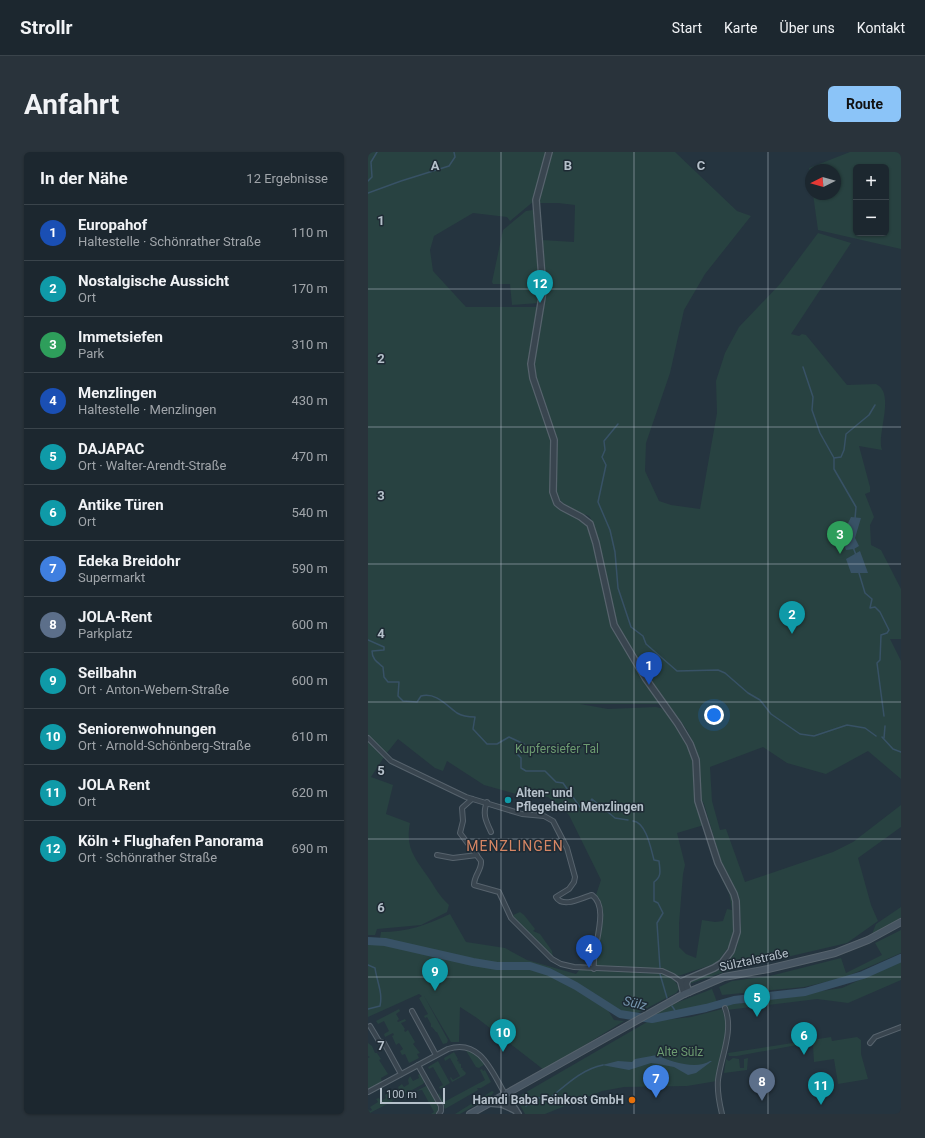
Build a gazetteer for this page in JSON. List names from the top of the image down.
{
  "streets": {
    "main road": ["Sülztalstraße"]
  },
  "districts": ["MENZLINGEN"],
  "water": ["Sülz"],
  "parks": ["Kupfersiefer Tal", "Alte Sülz"],
  "places": ["Alten- und Pflegeheim Menzlingen", "Hamdi Baba Feinkost GmbH"],
  "scale_bar": "100 m",
  "north": "left",
  "page": {
    "header": "Strollr",
    "nav": [
      "Start",
      "Karte",
      "Über uns",
      "Kontakt"
    ],
    "buttons": "Route",
    "title": "Anfahrt",
    "heading": ["In der Nähe", "12 Ergebnisse"],
    "map_buttons": ["+", "−"],
    "list": [
      {
        "mark": "1",
        "name": "Europahof",
        "note": "Haltestelle · Schönrather Straße",
        "value": "110 m"
      },
      {
        "mark": "2",
        "name": "Nostalgische Aussicht",
        "note": "Ort",
        "value": "170 m"
      },
      {
        "mark": "3",
        "name": "Immetsiefen",
        "note": "Park",
        "value": "310 m"
      },
      {
        "mark": "4",
        "name": "Menzlingen",
        "note": "Haltestelle · Menzlingen",
        "value": "430 m"
      },
      {
        "mark": "5",
        "name": "DAJAPAC",
        "note": "Ort · Walter-Arendt-Straße",
        "value": "470 m"
      },
      {
        "mark": "6",
        "name": "Antike Türen",
        "note": "Ort",
        "value": "540 m"
      },
      {
        "mark": "7",
        "name": "Edeka Breidohr",
        "note": "Supermarkt",
        "value": "590 m"
      },
      {
        "mark": "8",
        "name": "JOLA-Rent",
        "note": "Parkplatz",
        "value": "600 m"
      },
      {
        "mark": "9",
        "name": "Seilbahn",
        "note": "Ort · Anton-Webern-Straße",
        "value": "600 m"
      },
      {
        "mark": "10",
        "name": "Seniorenwohnungen",
        "note": "Ort · Arnold-Schönberg-Straße",
        "value": "610 m"
      },
      {
        "mark": "11",
        "name": "JOLA Rent",
        "note": "Ort",
        "value": "620 m"
      },
      {
        "mark": "12",
        "name": "Köln + Flughafen Panorama",
        "note": "Ort · Schönrather Straße",
        "value": "690 m"
      }
    ],
    "pins": [
      "12",
      "3",
      "2",
      "1",
      "4",
      "9",
      "5",
      "10",
      "6",
      "7",
      "8",
      "11"
    ],
    "scale": "100 m"
  },
  "grid": {
    "columns": ["A", "B", "C"],
    "rows": [
      "1",
      "2",
      "3",
      "4",
      "5",
      "6",
      "7"
    ]
  }
}
